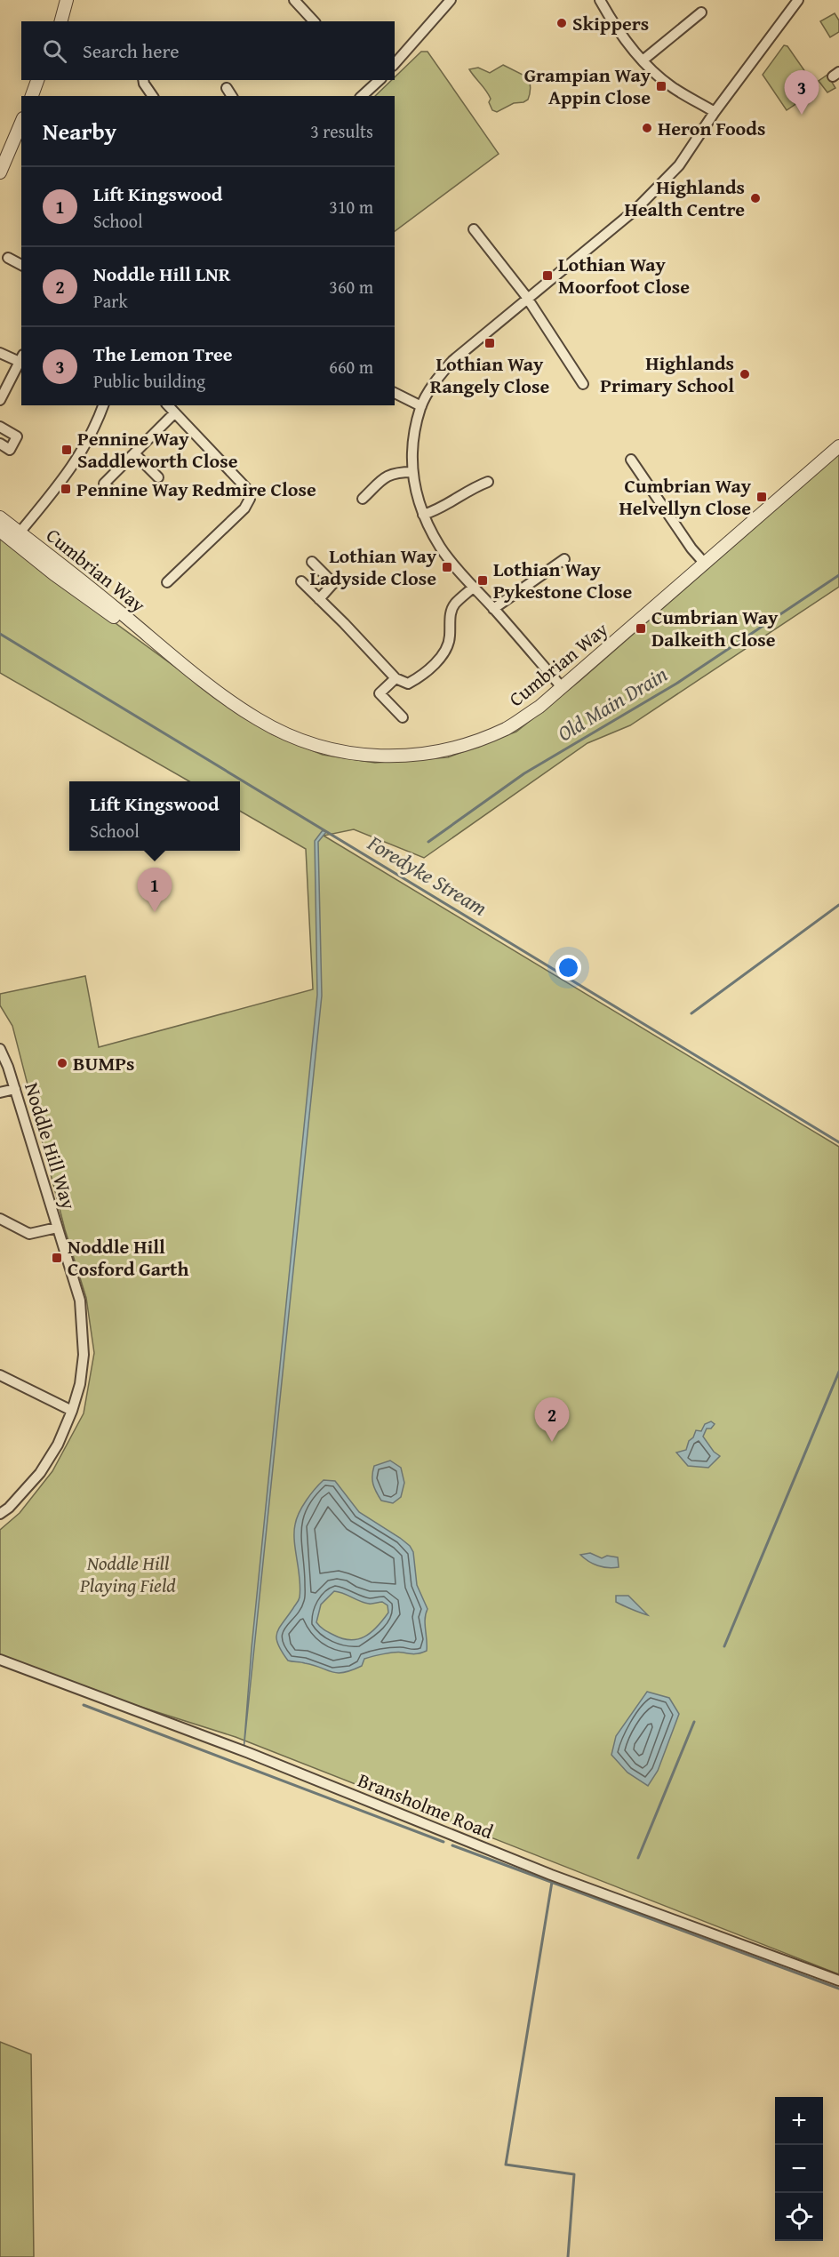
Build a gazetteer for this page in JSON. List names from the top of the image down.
{
  "streets": {
    "street": ["Cumbrian Way", "Noddle Hill Way", "Bransholme Road"]
  },
  "water": ["Old Main Drain", "Foredyke Stream"],
  "parks": ["Noddle Hill Playing Field"],
  "places": {
    "other": [
      "Skippers",
      "Heron Foods",
      "Highlands Health Centre",
      "Highlands Primary School",
      "BUMPs"
    ],
    "transit": [
      "Grampian Way Appin Close",
      "Lothian Way Moorfoot Close",
      "Lothian Way Rangely Close",
      "Pennine Way Saddleworth Close",
      "Pennine Way Redmire Close",
      "Cumbrian Way Helvellyn Close",
      "Lothian Way Ladyside Close",
      "Lothian Way Pykestone Close",
      "Cumbrian Way Dalkeith Close",
      "Noddle Hill Cosford Garth"
    ]
  },
  "page": {
    "search": "Search here",
    "pins": ["3", "1", "2"],
    "heading": ["Nearby", "3 results"],
    "list": [
      {
        "mark": "1",
        "name": "Lift Kingswood",
        "note": "School",
        "value": "310 m"
      },
      {
        "mark": "2",
        "name": "Noddle Hill LNR",
        "note": "Park",
        "value": "360 m"
      },
      {
        "mark": "3",
        "name": "The Lemon Tree",
        "note": "Public building",
        "value": "660 m"
      }
    ],
    "popup": ["Lift Kingswood", "School"],
    "map_buttons": ["+", "−"]
  }
}
